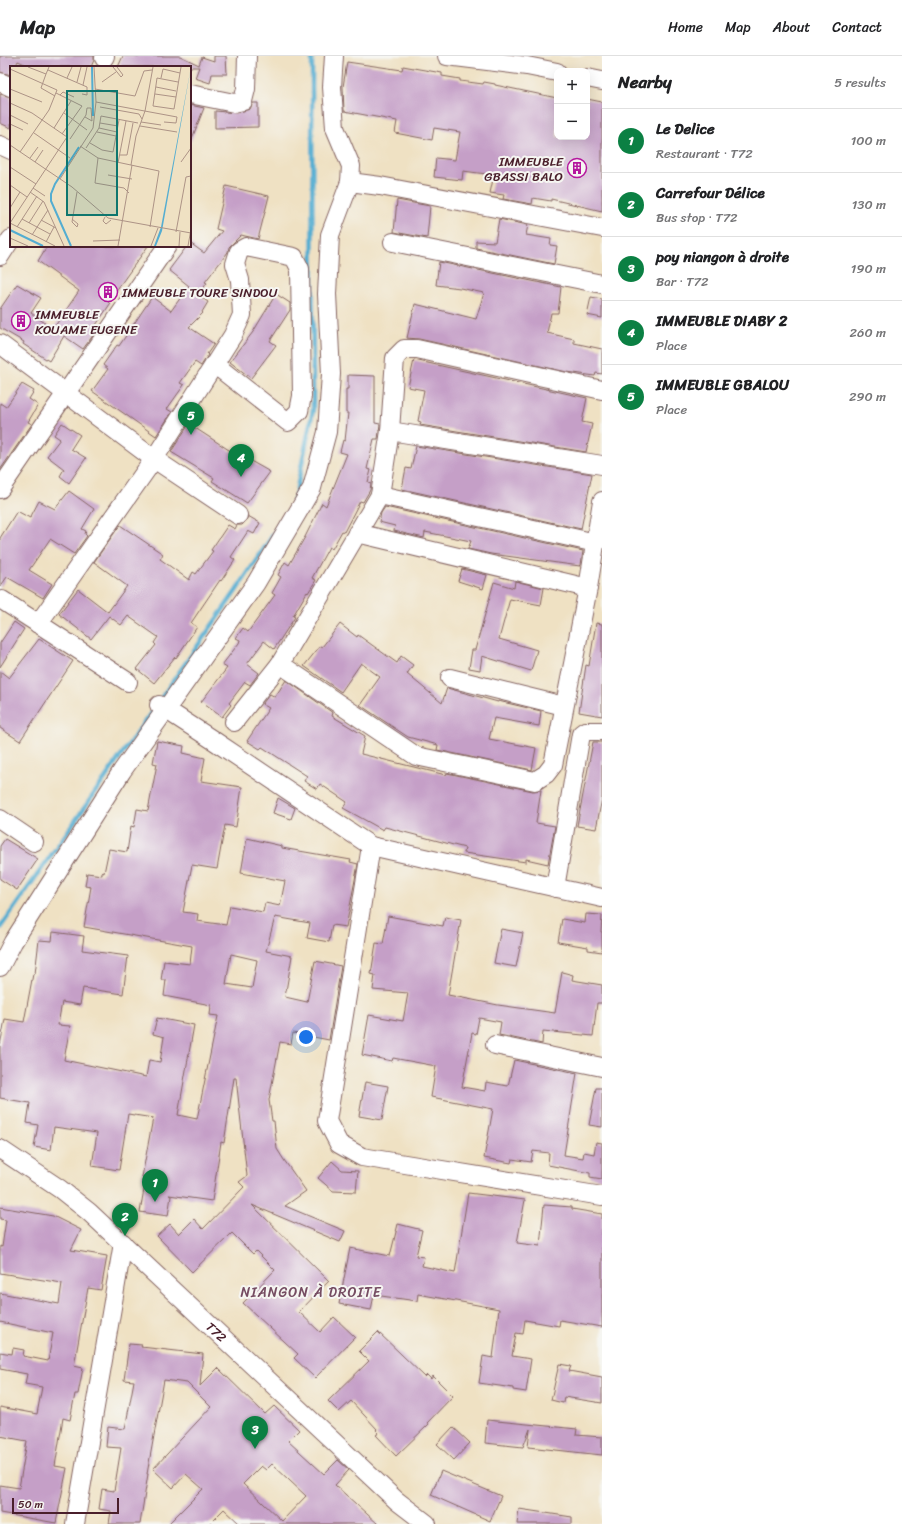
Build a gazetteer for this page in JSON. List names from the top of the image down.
{
  "streets": {
    "street": ["T72"]
  },
  "districts": ["NIANGON À DROITE"],
  "places": {
    "building": ["IMMEUBLE GBASSI BALO", "IMMEUBLE TOURE SINDOU", "IMMEUBLE KOUAME EUGENE"]
  },
  "scale_bar": "50 m",
  "page": {
    "header": "Map",
    "nav": [
      "Home",
      "Map",
      "About",
      "Contact"
    ],
    "heading": ["Nearby", "5 results"],
    "map_buttons": ["+", "−"],
    "list": [
      {
        "mark": "1",
        "name": "Le Delice",
        "note": "Restaurant · T72",
        "value": "100 m"
      },
      {
        "mark": "2",
        "name": "Carrefour Délice",
        "note": "Bus stop · T72",
        "value": "130 m"
      },
      {
        "mark": "3",
        "name": "poy niangon à droite",
        "note": "Bar · T72",
        "value": "190 m"
      },
      {
        "mark": "4",
        "name": "IMMEUBLE DIABY 2",
        "note": "Place",
        "value": "260 m"
      },
      {
        "mark": "5",
        "name": "IMMEUBLE GBALOU",
        "note": "Place",
        "value": "290 m"
      }
    ],
    "pins": [
      "5",
      "4",
      "1",
      "2",
      "3"
    ],
    "scale": "50 m"
  }
}
